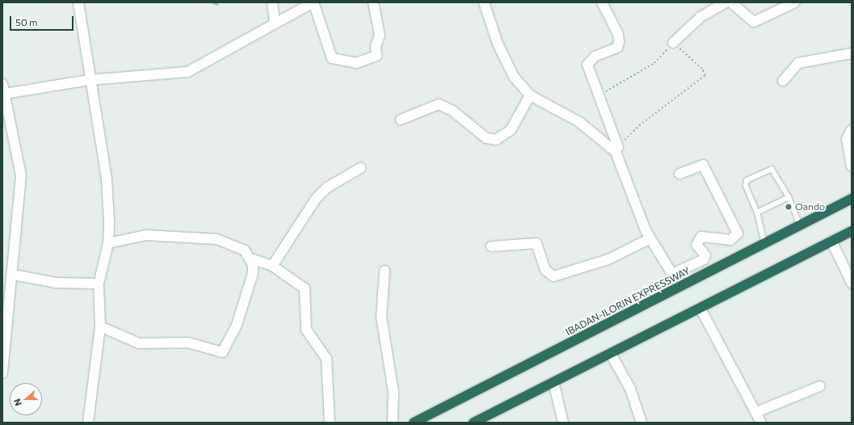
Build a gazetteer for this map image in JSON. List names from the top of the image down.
{
  "streets": {
    "highway": ["IBADAN-ILORIN EXPRESSWAY"]
  },
  "places": ["Oando"],
  "scale_bar": "50 m",
  "north": "left"
}
